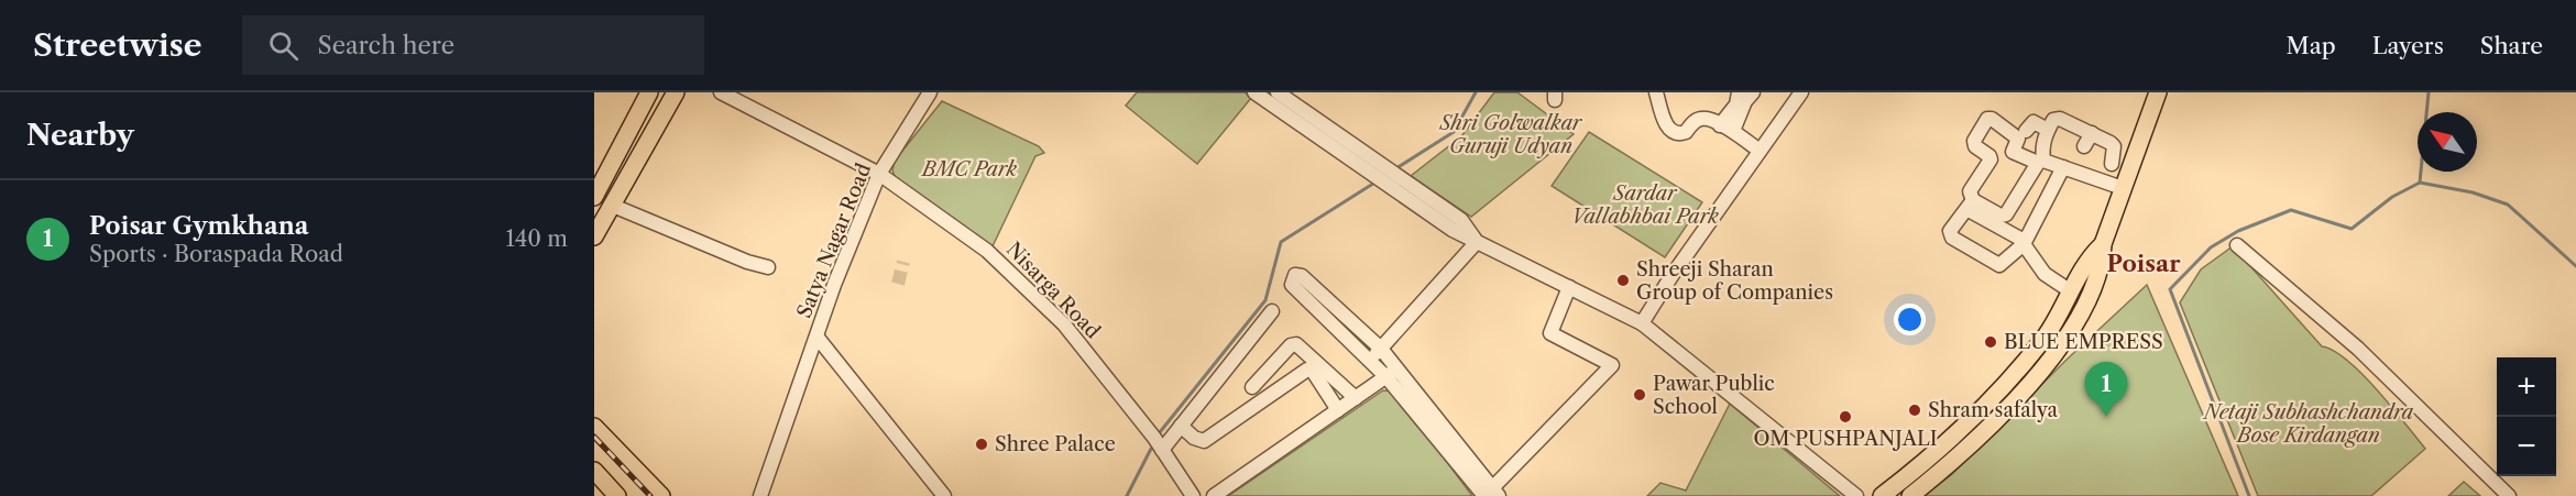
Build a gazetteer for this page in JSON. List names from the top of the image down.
{
  "streets": {
    "street": ["Satya Nagar Road", "Nisarga Road"]
  },
  "crossings": [
    ["Satya Nagar Road", "Nisarga Road"]
  ],
  "districts": ["Poisar"],
  "parks": [
    "Shri Golwalkar Guruji Udyan",
    "BMC Park",
    "Sardar Vallabhbai Park",
    "Netaji Subhashchandra Bose Kirdangan"
  ],
  "places": [
    "Shreeji Sharan Group of Companies",
    "BLUE EMPRESS",
    "Pawar Public School",
    "Shram safalya",
    "OM PUSHPANJALI",
    "Shree Palace"
  ],
  "north": "top left",
  "page": {
    "header": "Streetwise",
    "search": "Search here",
    "nav": ["Map", "Layers", "Share"],
    "heading": "Nearby",
    "list": [
      {
        "mark": "1",
        "name": "Poisar Gymkhana",
        "note": "Sports · Boraspada Road",
        "value": "140 m"
      }
    ],
    "map_buttons": ["+", "−"],
    "pins": "1"
  }
}
